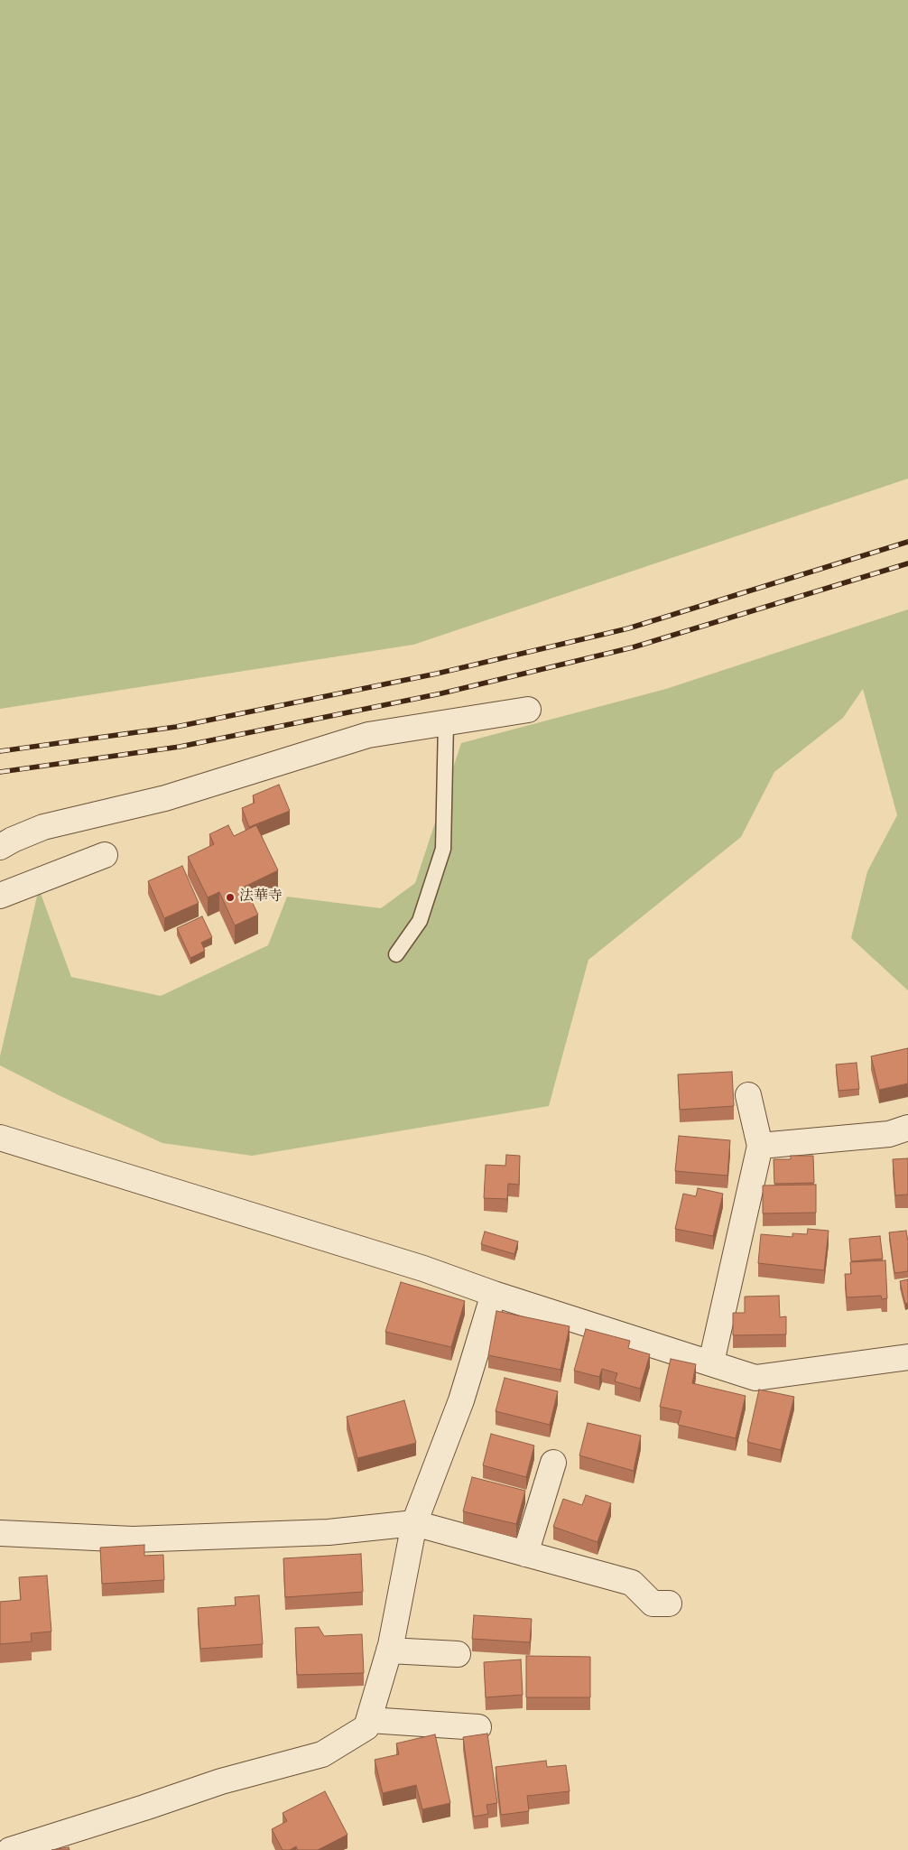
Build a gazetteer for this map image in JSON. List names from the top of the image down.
{
  "places": ["法華寺"]
}
